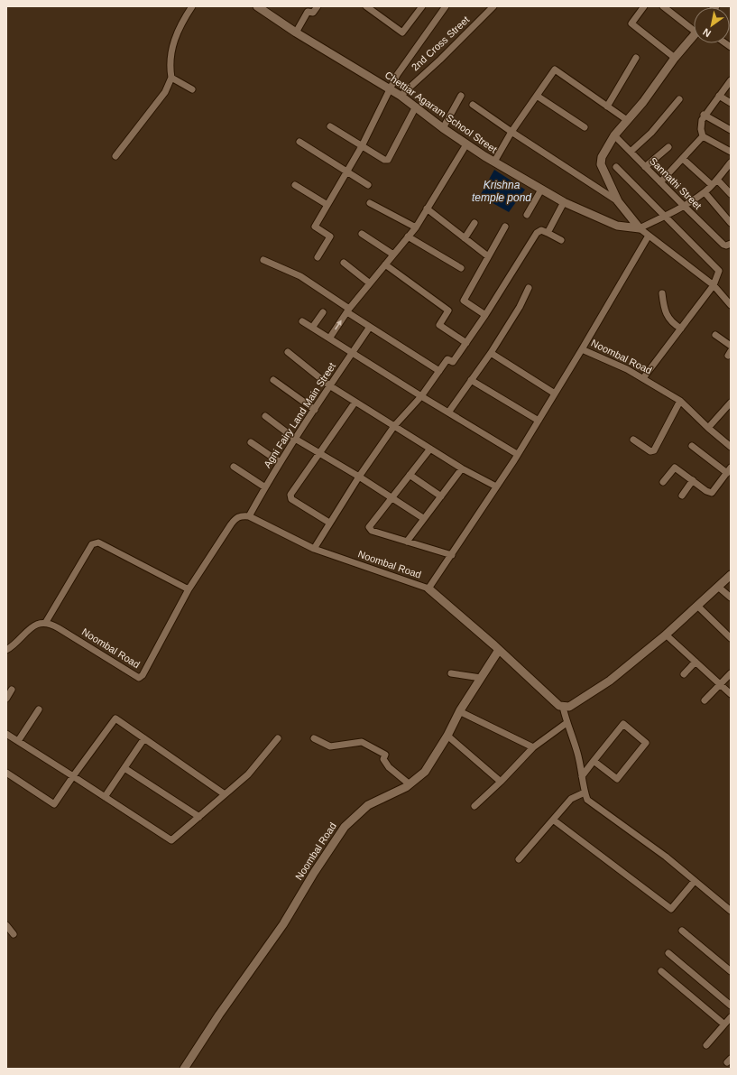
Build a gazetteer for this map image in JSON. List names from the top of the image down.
{
  "streets": {
    "street": [
      "2nd Cross Street",
      "Chettiar Agaram School Street",
      "Sannathi Street",
      "Noombal Road",
      "Agni Fairy Land Main Street"
    ]
  },
  "crossings": [
    ["2nd Cross Street", "Chettiar Agaram School Street"],
    ["Noombal Road", "Agni Fairy Land Main Street"]
  ],
  "water": ["Krishna temple pond"],
  "north": "bottom left"
}
